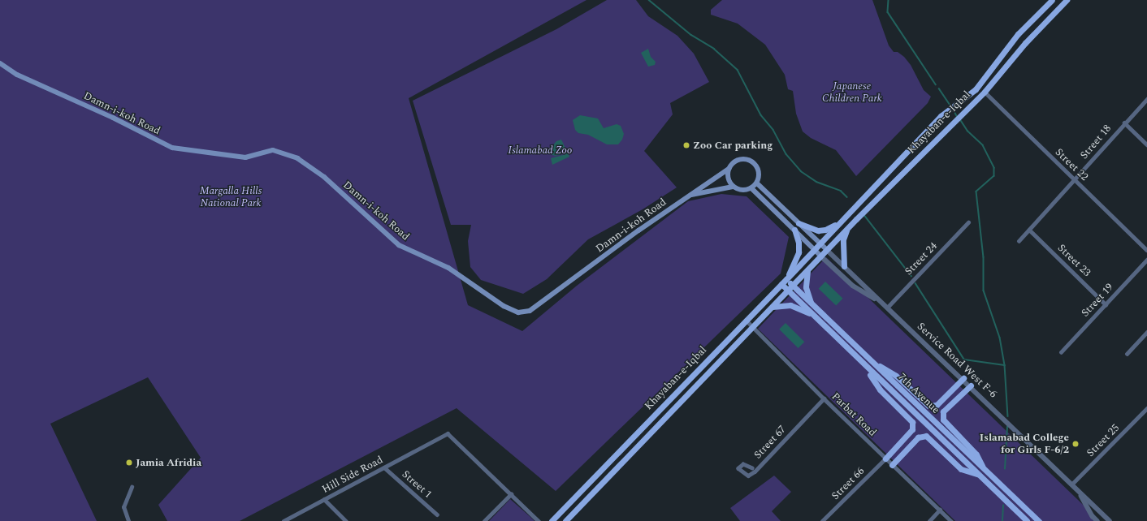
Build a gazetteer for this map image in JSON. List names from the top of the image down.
{
  "streets": {
    "main road": [
      "Damn-i-koh Road",
      "Khayaban-e-Iqbal",
      "Service Road West F-6",
      "7th Avenue"
    ],
    "street": [
      "Street 18",
      "Street 22",
      "Street 24",
      "Street 23",
      "Street 19",
      "Parbat Road",
      "Street 25",
      "Street 67",
      "Hill Side Road",
      "Street 66",
      "Street 1"
    ]
  },
  "crossings": [
    ["Khayaban-e-Iqbal", "Street 22"],
    ["Khayaban-e-Iqbal", "Service Road West F-6"],
    ["Khayaban-e-Iqbal", "7th Avenue"],
    ["Khayaban-e-Iqbal", "Parbat Road"],
    ["Street 18", "Street 22"],
    ["Street 18", "Street 23"],
    ["Street 24", "Service Road West F-6"],
    ["Street 23", "Street 19"],
    ["Service Road West F-6", "Street 25"],
    ["Parbat Road", "Street 67"],
    ["Parbat Road", "Street 66"],
    ["Hill Side Road", "Street 1"]
  ],
  "parks": ["Japanese Children Park", "Islamabad Zoo", "Margalla Hills National Park"],
  "places": ["Zoo Car parking", "Islamabad College for Girls F-6/2", "Jamia Afridia"]
}
